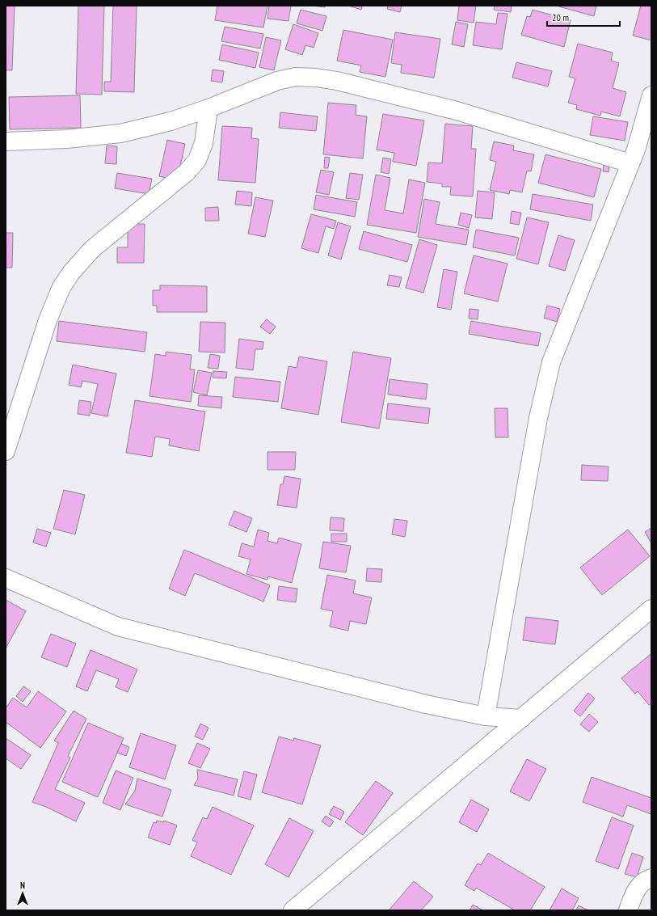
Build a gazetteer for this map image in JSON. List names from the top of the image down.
{
  "scale_bar": "20 m",
  "north": "top"
}
